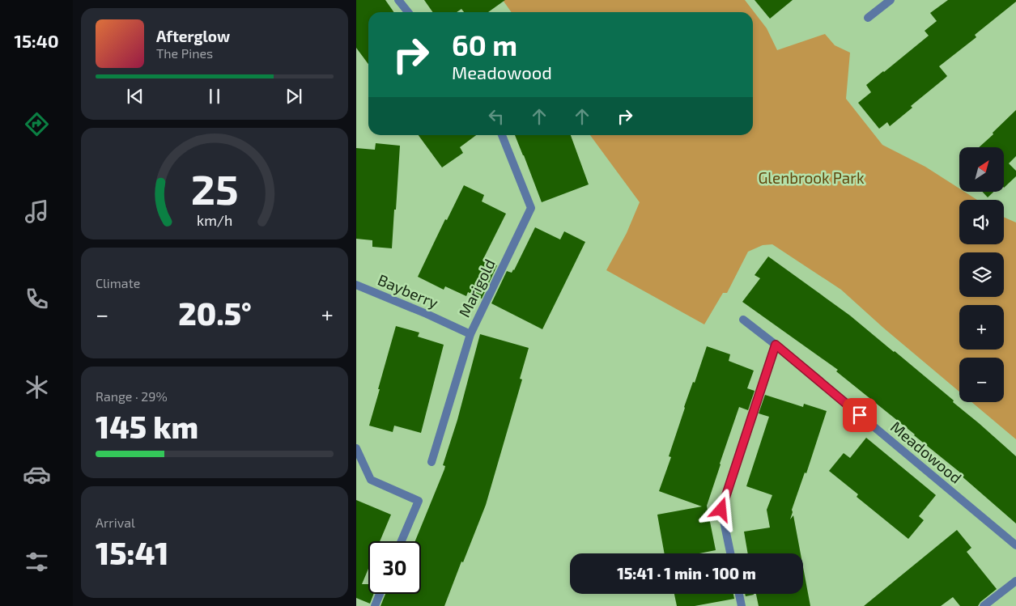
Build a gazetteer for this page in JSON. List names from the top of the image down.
{
  "streets": {
    "street": ["Marigold", "Bayberry", "Meadowood"]
  },
  "crossings": [
    ["Marigold", "Bayberry"]
  ],
  "parks": ["Glenbrook Park"],
  "north": "top right",
  "page": {
    "tabs": "15:40",
    "turn": ["60 m", "Meadowood"],
    "song": ["Afterglow", "The Pines"],
    "map_buttons": ["+", "−"],
    "tile": [
      "Climate",
      ["Range · 29%", "145 km"],
      ["Arrival", "15:41"]
    ],
    "heat": ["−", "20.5°", "+"],
    "limit": "30",
    "trip": "15:41 · 1 min · 100 m",
    "gauge": ["25", "km/h"]
  }
}
